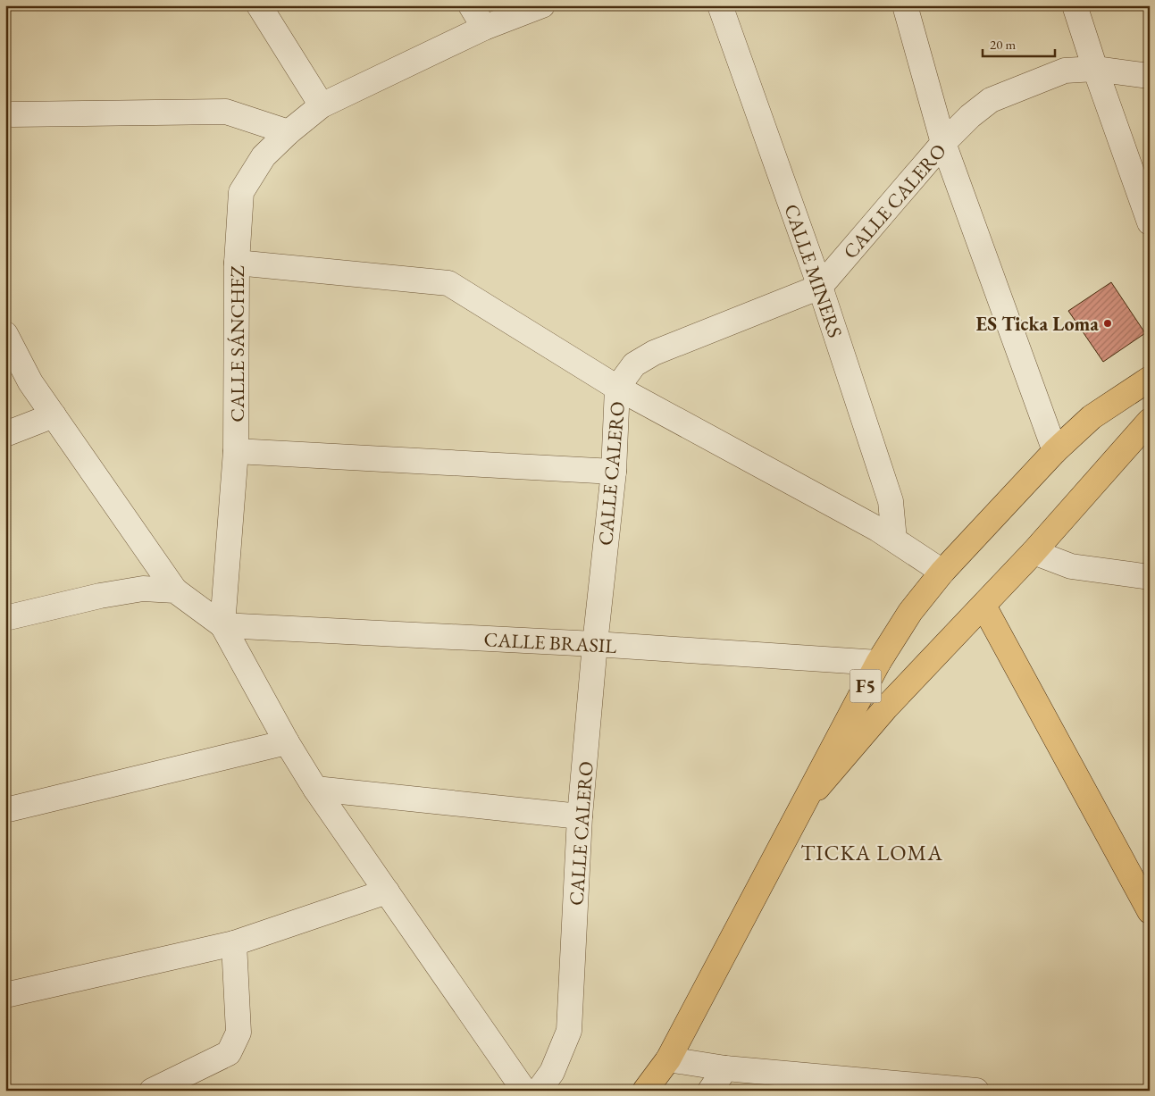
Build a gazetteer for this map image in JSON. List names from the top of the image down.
{
  "streets": {
    "main road": ["F5"],
    "street": [
      "CALLE CALERO",
      "CALLE MINERS",
      "CALLE SÁNCHEZ",
      "CALLE BRASIL"
    ]
  },
  "crossings": [
    ["CALLE CALERO", "CALLE MINERS"],
    ["CALLE CALERO", "CALLE BRASIL"],
    ["CALLE SÁNCHEZ", "CALLE BRASIL"],
    ["CALLE BRASIL", "F5"]
  ],
  "districts": ["TICKA LOMA"],
  "places": ["ES Ticka Loma"],
  "scale_bar": "20 m"
}
